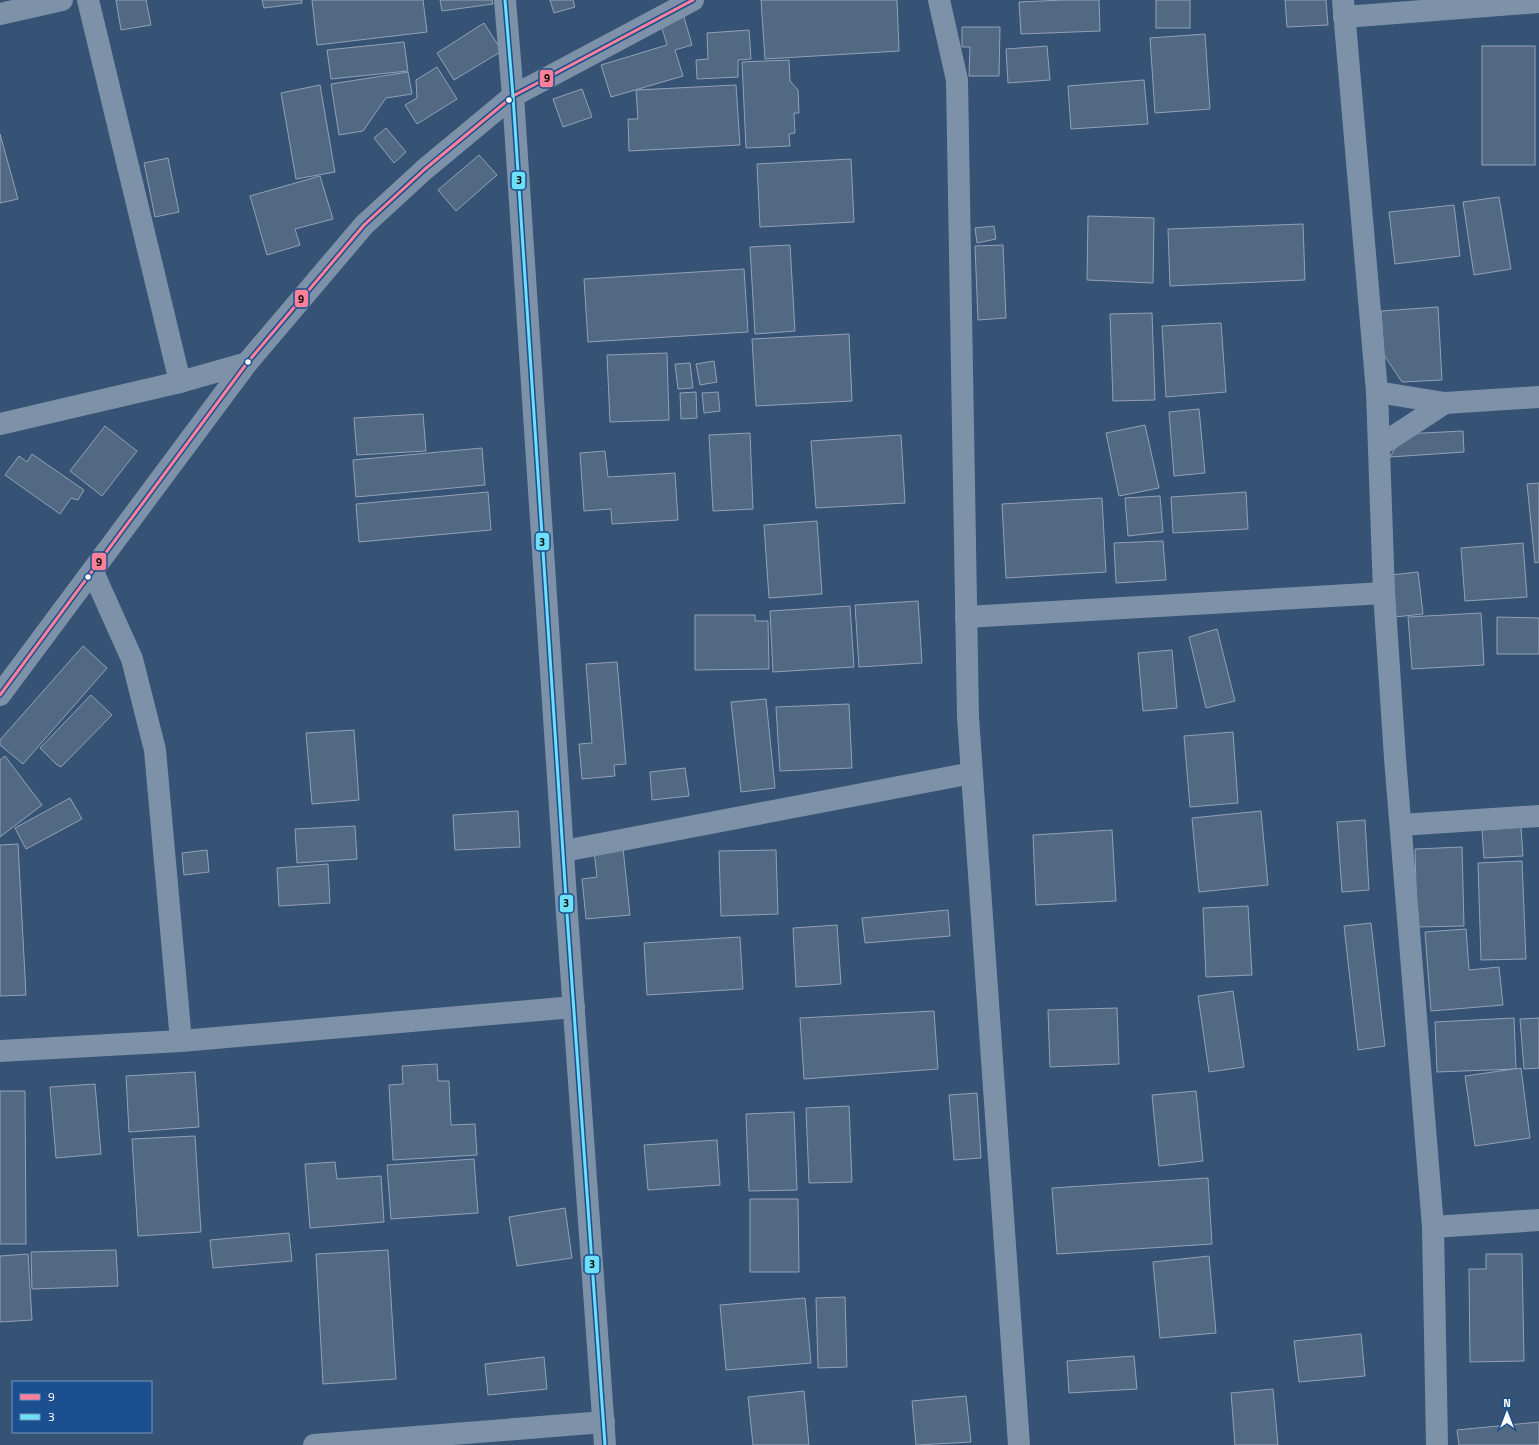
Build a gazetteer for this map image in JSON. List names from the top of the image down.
{
  "lines": ["transit line 9", "transit line 3"],
  "legend": ["9", "3"],
  "north": "top"
}
